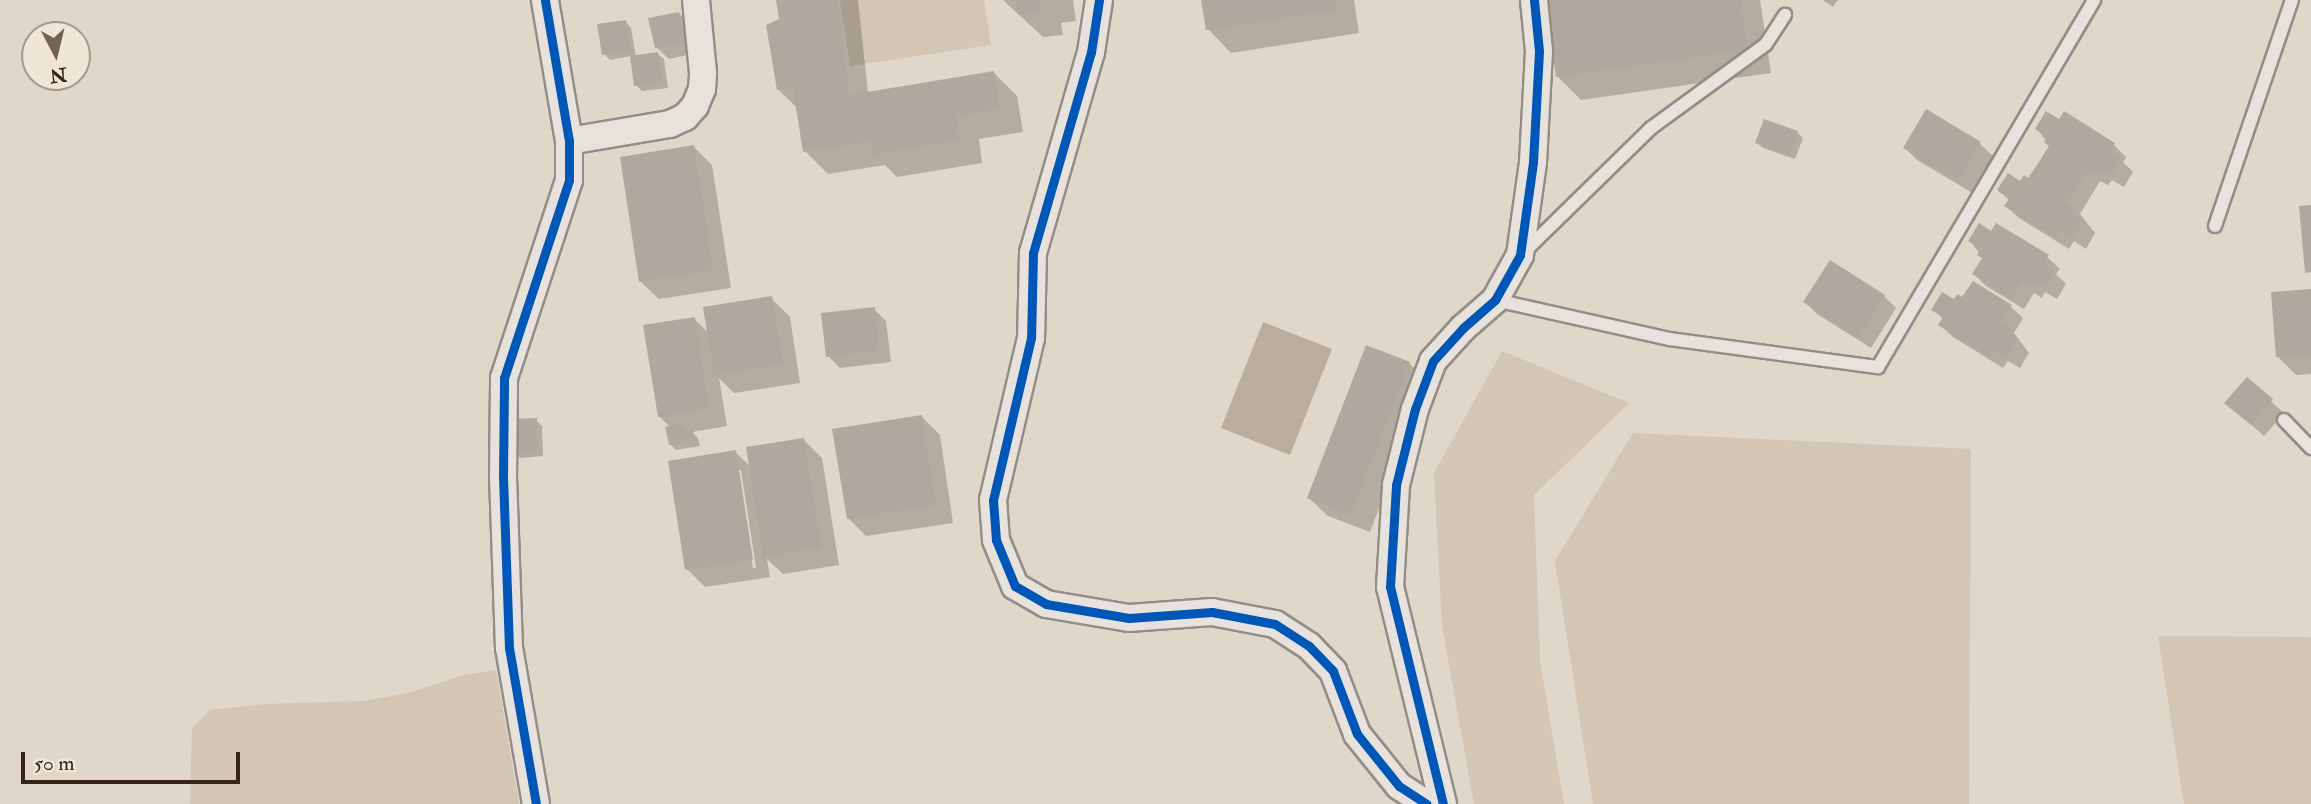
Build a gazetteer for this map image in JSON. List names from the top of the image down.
{
  "scale_bar": "50 m",
  "north": "bottom"
}
